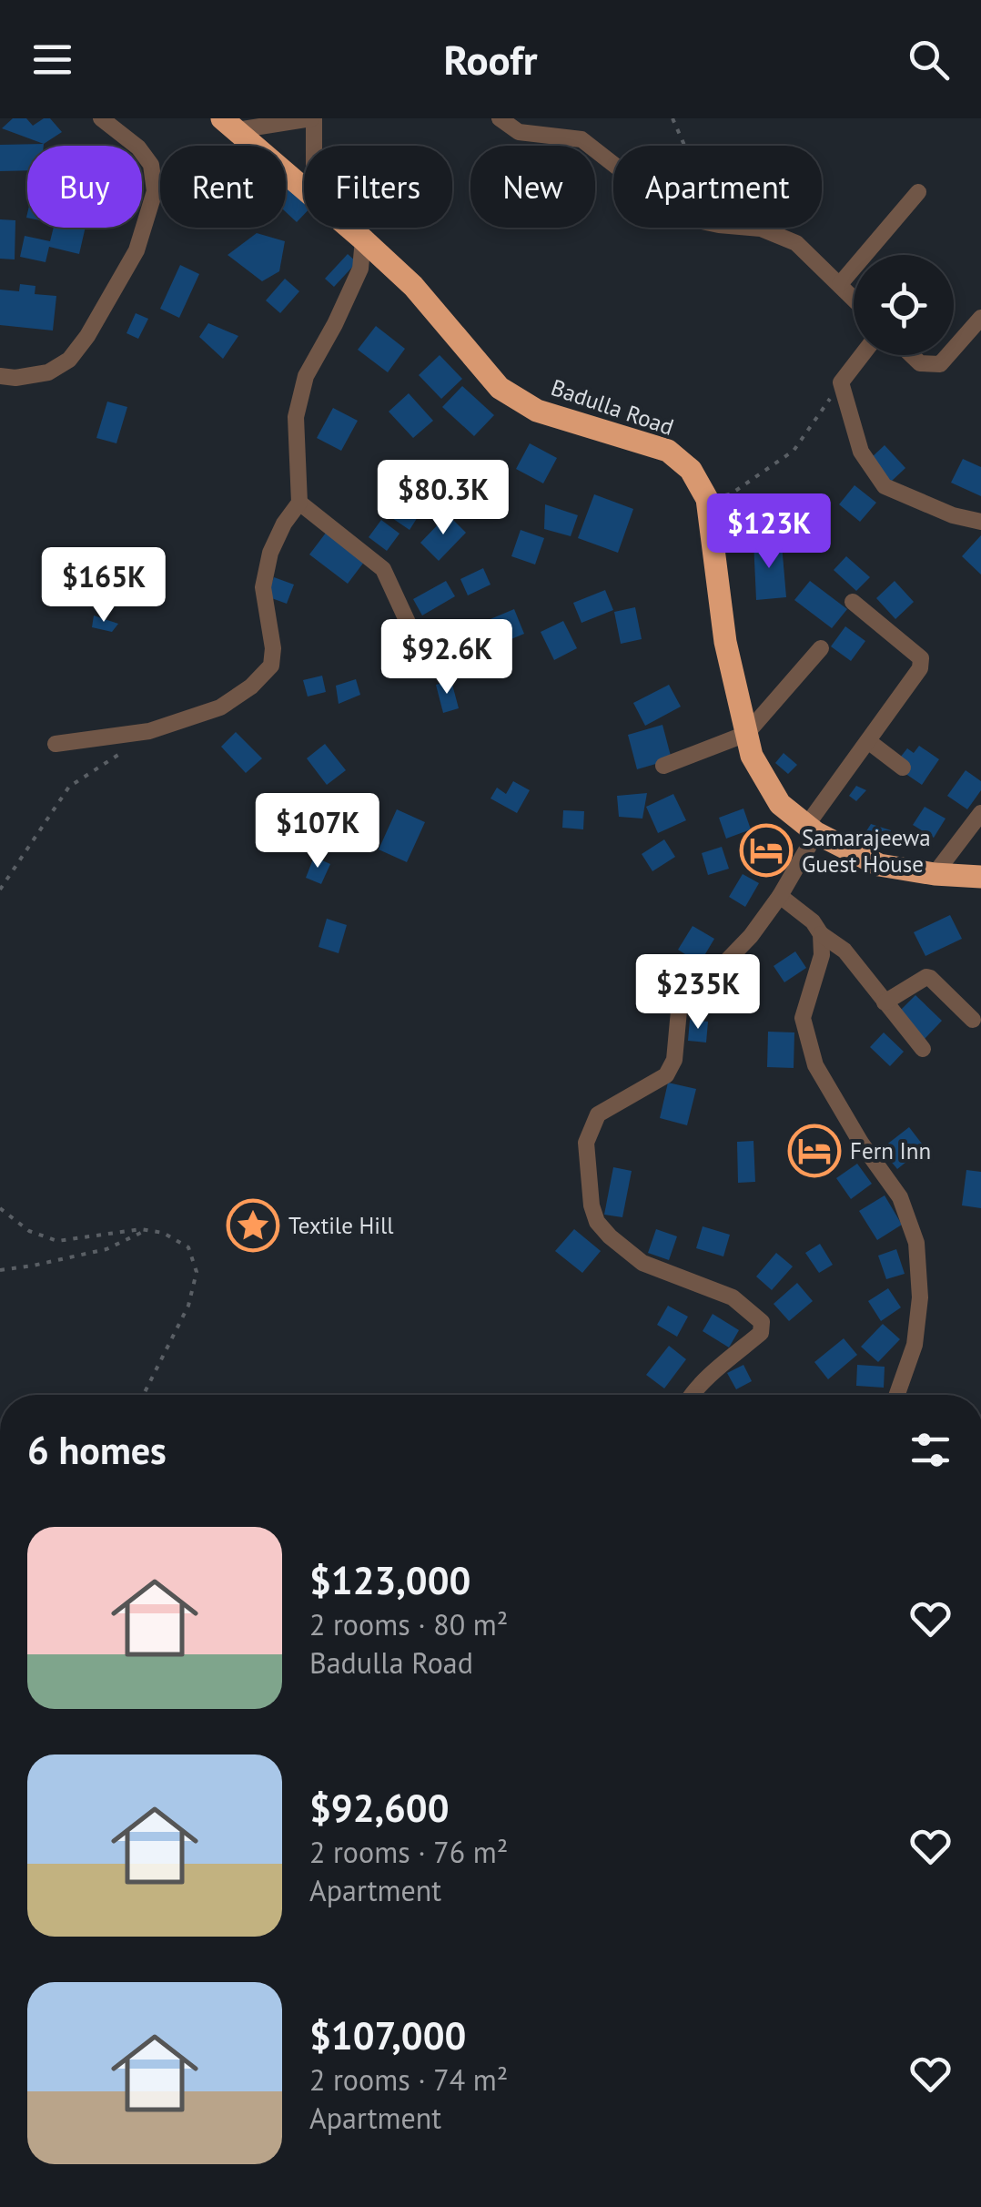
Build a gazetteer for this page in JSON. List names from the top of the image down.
{
  "streets": {
    "highway": ["Badulla Road"]
  },
  "places": {
    "hotel": ["Samarajeewa Guest House", "Fern Inn"],
    "place": ["Textile Hill"]
  },
  "page": {
    "header": "Roofr",
    "chip": [
      "Buy",
      "Rent",
      "Filters",
      "New",
      "Apartment"
    ],
    "price": [
      "$80.3K",
      "$123K",
      "$165K",
      "$92.6K",
      "$107K",
      "$235K"
    ],
    "heading": "6 homes",
    "list": [
      {
        "name": "$123,000",
        "note": "2 rooms · 80 m² · Badulla Road"
      },
      {
        "name": "$92,600",
        "note": "2 rooms · 76 m² · Apartment"
      },
      {
        "name": "$107,000",
        "note": "2 rooms · 74 m² · Apartment"
      }
    ]
  }
}
